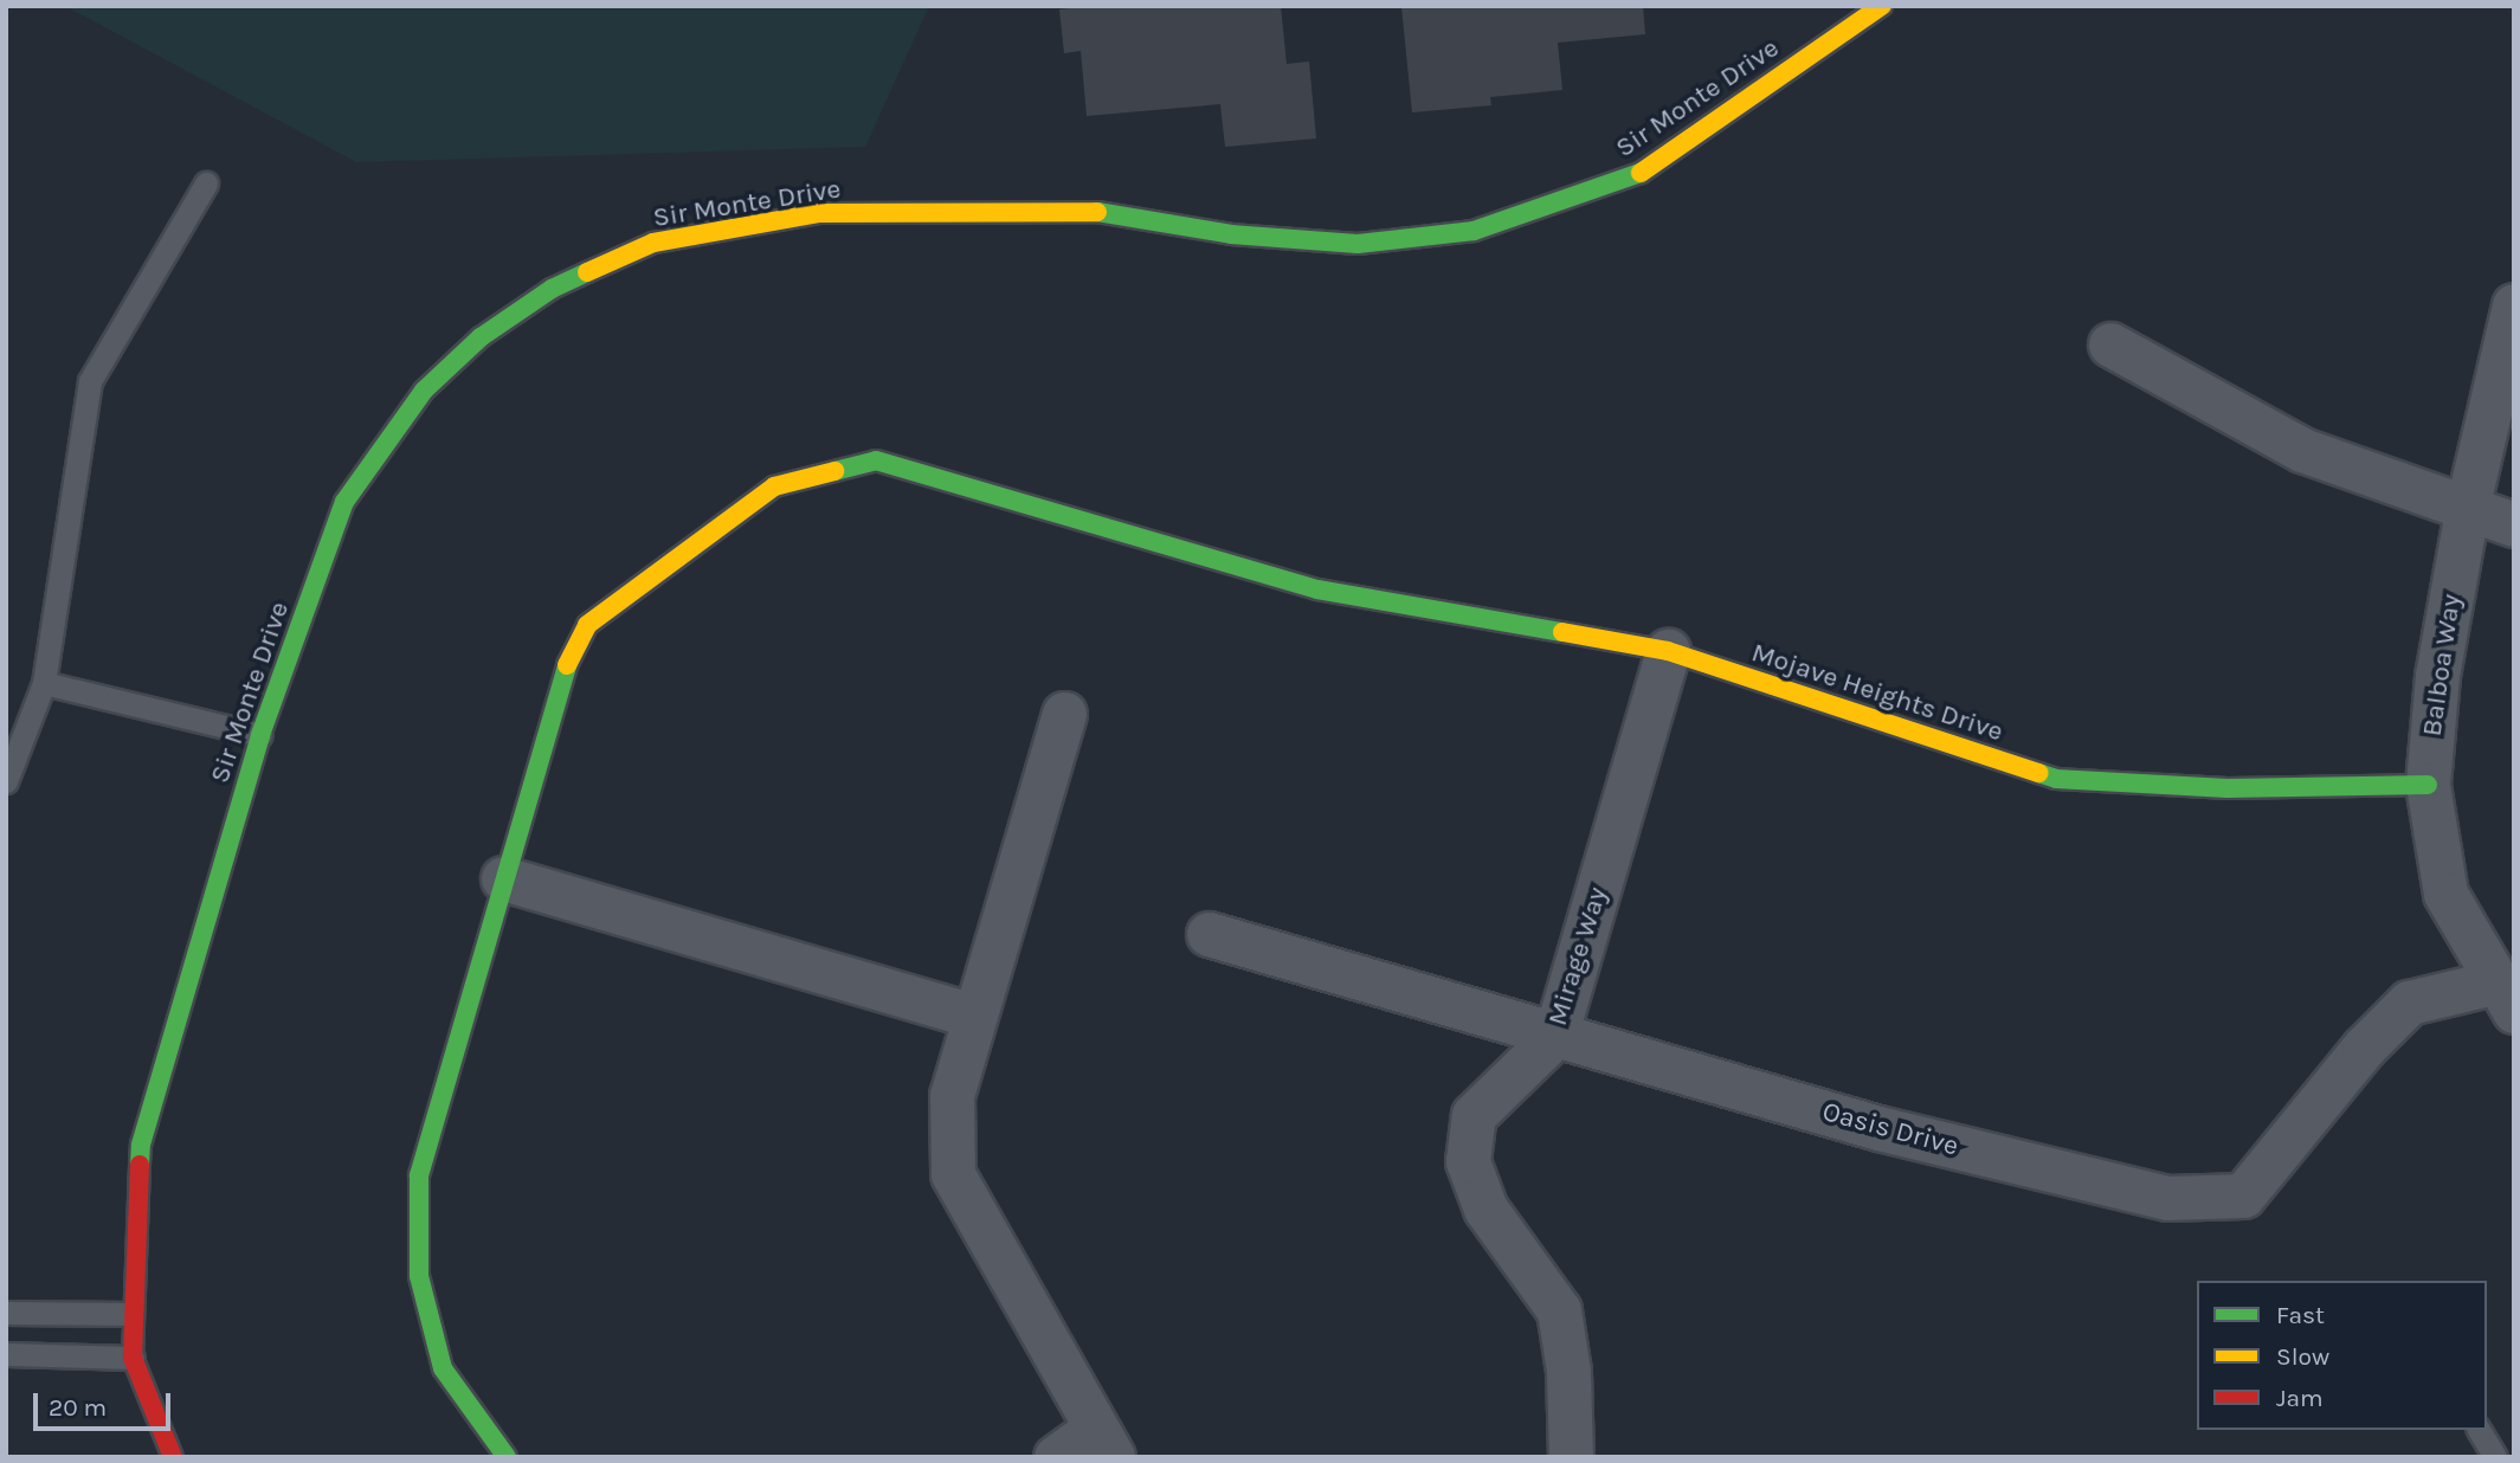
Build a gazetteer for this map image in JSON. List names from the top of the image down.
{
  "streets": {
    "street": [
      "Sir Monte Drive",
      "Balboa Way",
      "Mojave Heights Drive",
      "Mirage Way",
      "Oasis Drive"
    ]
  },
  "crossings": [
    ["Balboa Way", "Mojave Heights Drive"],
    ["Balboa Way", "Oasis Drive"],
    ["Mojave Heights Drive", "Mirage Way"],
    ["Mirage Way", "Oasis Drive"]
  ],
  "legend": ["Fast", "Slow", "Jam"],
  "scale_bar": "20 m"
}
